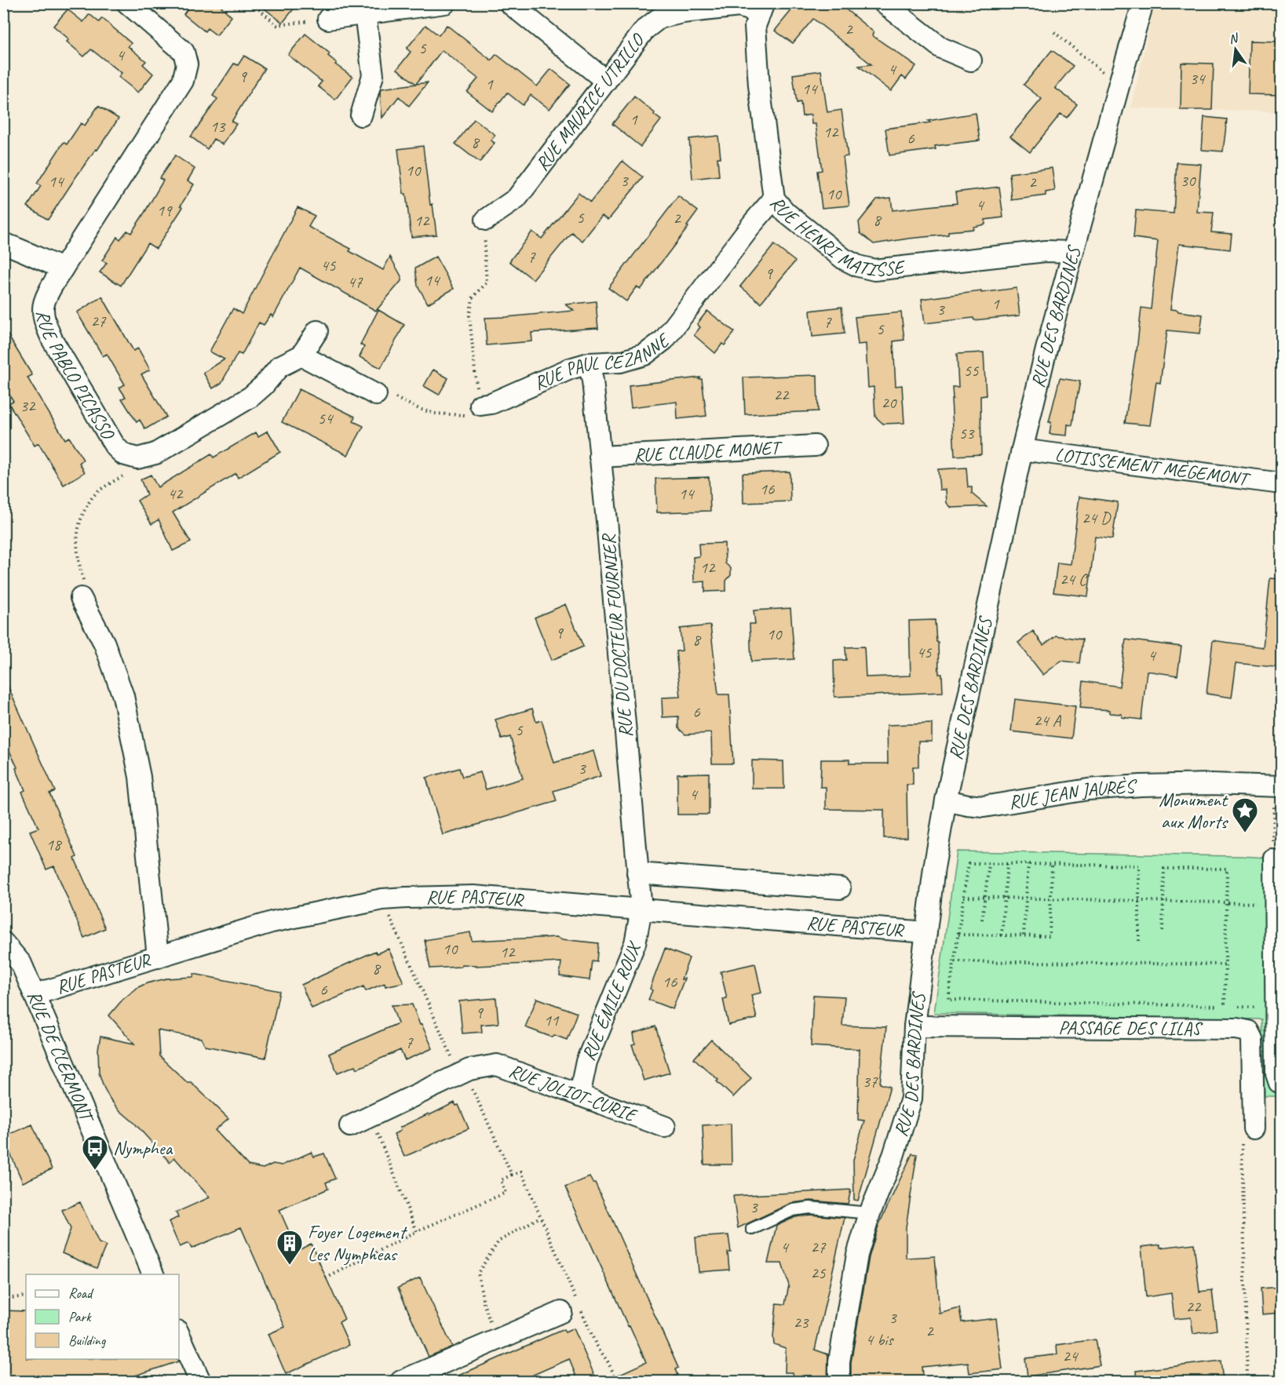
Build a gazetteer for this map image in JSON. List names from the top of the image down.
{
  "streets": {
    "street": [
      "RUE MAURICE UTRILLO",
      "RUE HENRI MATISSE",
      "RUE DES BARDINES",
      "RUE PAUL CÉZANNE",
      "RUE PABLO PICASSO",
      "RUE CLAUDE MONET",
      "LOTISSEMENT MÈGEMONT",
      "RUE DU DOCTEUR FOURNIER",
      "RUE JEAN JAURÈS",
      "RUE PASTEUR",
      "RUE ÉMILE ROUX",
      "PASSAGE DES LILAS",
      "RUE DE CLERMONT",
      "RUE JOLIOT-CURIE"
    ]
  },
  "crossings": [
    ["RUE MAURICE UTRILLO", "RUE HENRI MATISSE"],
    ["RUE HENRI MATISSE", "RUE DES BARDINES"],
    ["RUE HENRI MATISSE", "RUE PAUL CÉZANNE"],
    ["RUE DES BARDINES", "LOTISSEMENT MÈGEMONT"],
    ["RUE DES BARDINES", "RUE JEAN JAURÈS"],
    ["RUE DES BARDINES", "RUE PASTEUR"],
    ["RUE DES BARDINES", "PASSAGE DES LILAS"],
    ["RUE PAUL CÉZANNE", "RUE DU DOCTEUR FOURNIER"],
    ["RUE CLAUDE MONET", "RUE DU DOCTEUR FOURNIER"],
    ["RUE DU DOCTEUR FOURNIER", "RUE PASTEUR"],
    ["RUE DU DOCTEUR FOURNIER", "RUE ÉMILE ROUX"],
    ["RUE PASTEUR", "RUE ÉMILE ROUX"],
    ["RUE PASTEUR", "RUE DE CLERMONT"],
    ["RUE ÉMILE ROUX", "RUE JOLIOT-CURIE"]
  ],
  "places": {
    "place": ["Monument aux Morts"],
    "bus stop": ["Nymphea"],
    "building": ["Foyer Logement Les Nympheas"]
  },
  "house_numbers": [
    "2",
    "5",
    "4",
    "4",
    "9",
    "34",
    "1",
    "14",
    "1",
    "13",
    "12",
    "6",
    "8",
    "10",
    "3",
    "30",
    "14",
    "2",
    "10",
    "4",
    "19",
    "5",
    "2",
    "8",
    "12",
    "7",
    "45",
    "9",
    "14",
    "47",
    "1",
    "3",
    "27",
    "7",
    "5",
    "55",
    "22",
    "20",
    "32",
    "54",
    "53",
    "16",
    "42",
    "14",
    "24 D",
    "12",
    "24 C",
    "9",
    "10",
    "8",
    "45",
    "4",
    "6",
    "24 A",
    "5",
    "3",
    "4",
    "18",
    "10",
    "12",
    "8",
    "16",
    "6",
    "9",
    "11",
    "7",
    "37",
    "3",
    "4",
    "27",
    "25",
    "22",
    "3",
    "23",
    "2",
    "4 bis",
    "24"
  ],
  "legend": ["Road", "Park", "Building"],
  "north": "top"
}
